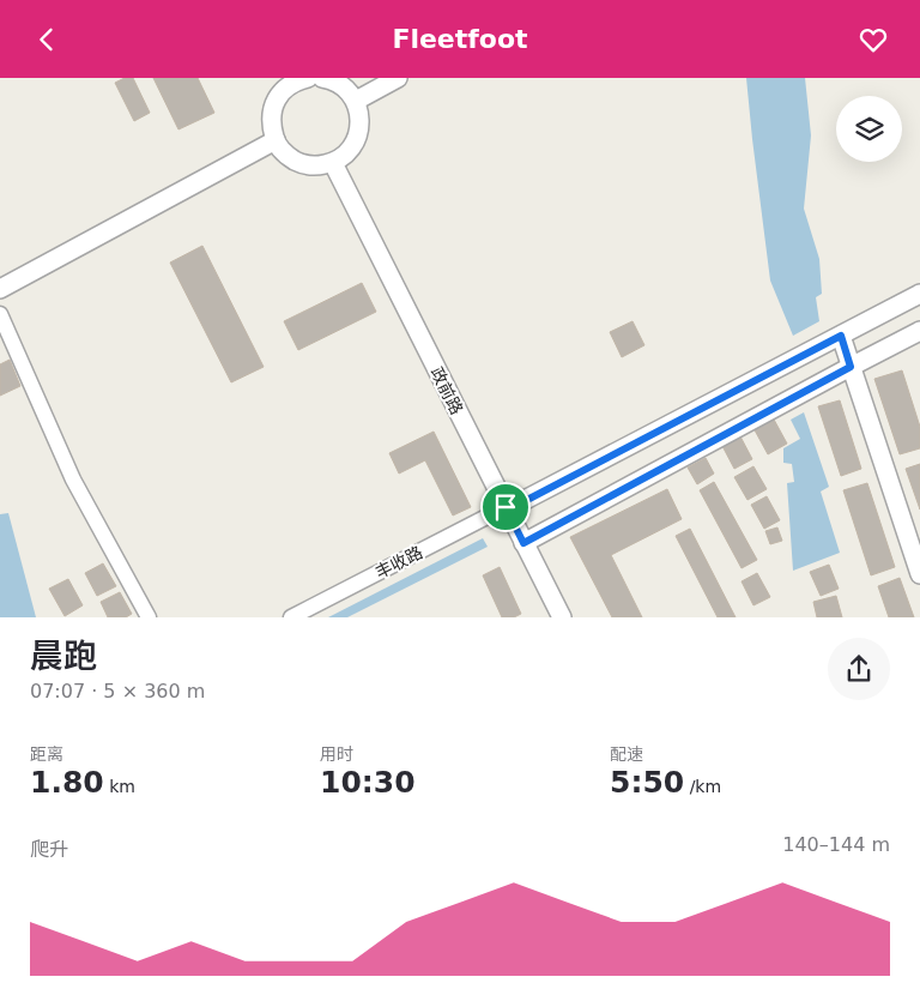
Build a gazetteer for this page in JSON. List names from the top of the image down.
{
  "streets": {
    "street": ["政前路", "丰收路"]
  },
  "crossings": [
    ["政前路", "丰收路"]
  ],
  "page": {
    "header": "Fleetfoot",
    "heading": ["晨跑", "07:07 · 5 × 360 m"],
    "stats": [
      ["距离", "1.80 km"],
      ["用时", "10:30"],
      ["配速", "5:50 /km"]
    ],
    "chart": ["爬升", "140–144 m"]
  }
}
